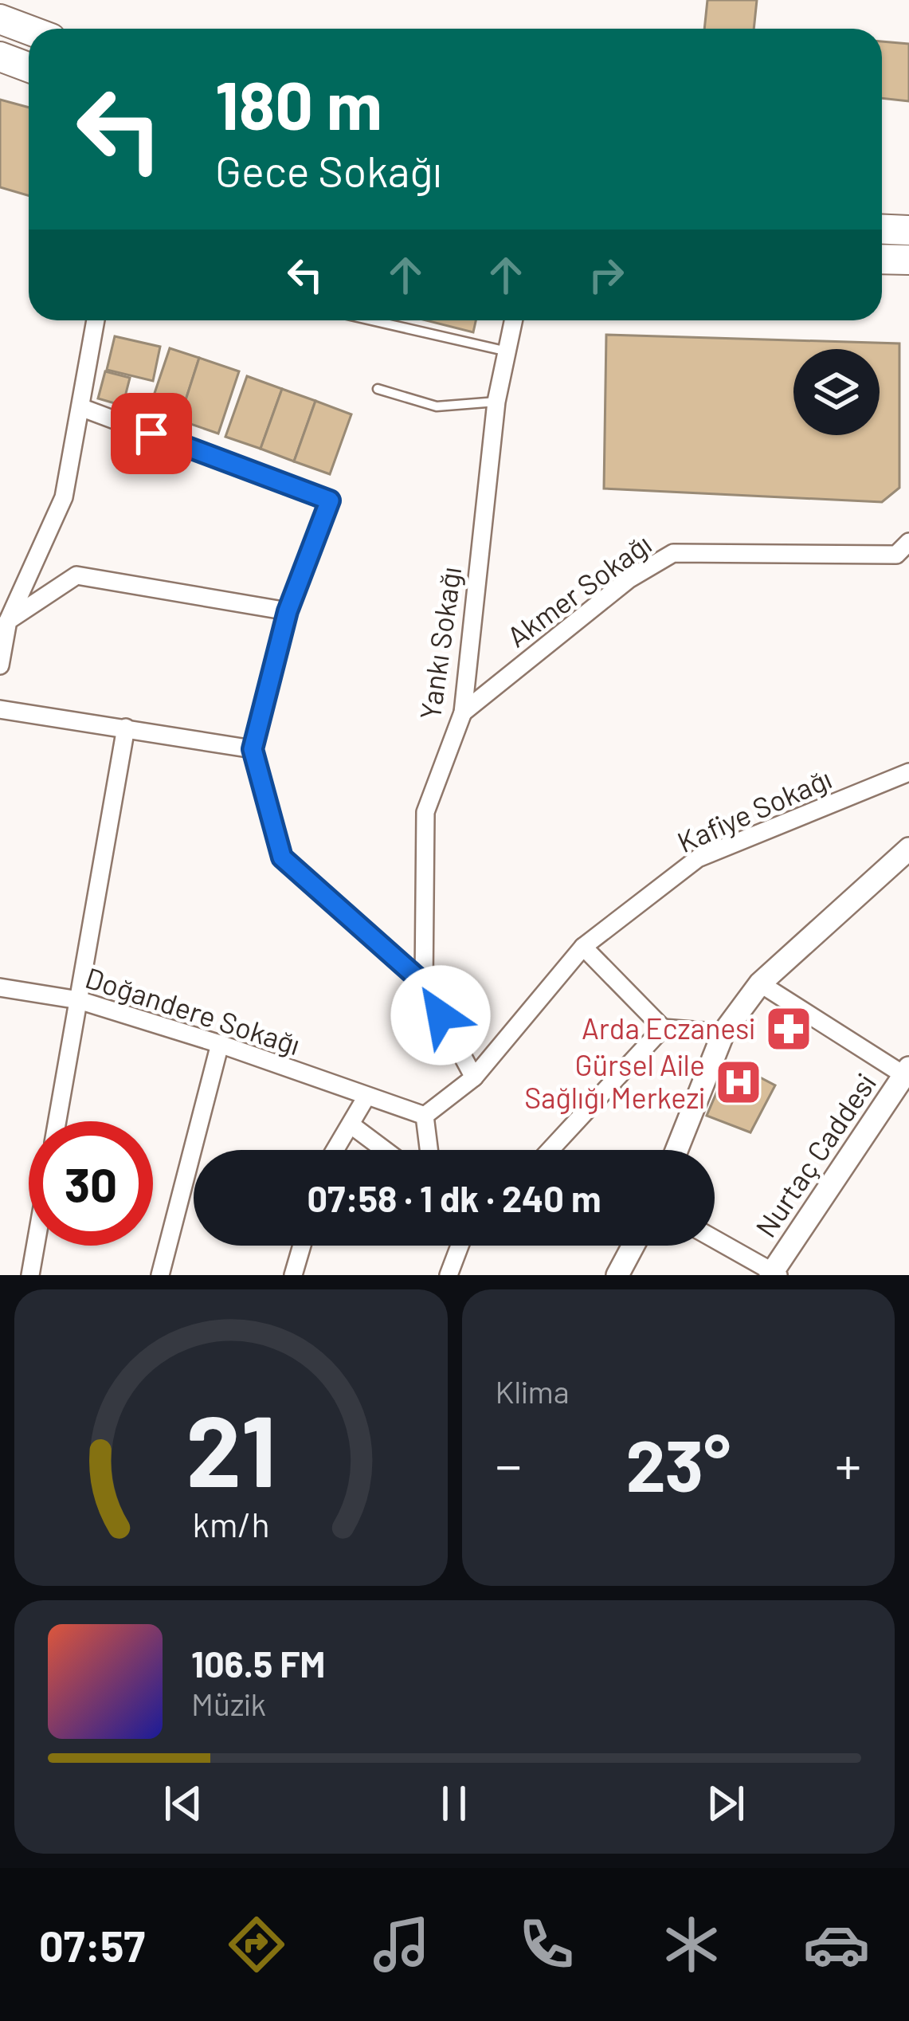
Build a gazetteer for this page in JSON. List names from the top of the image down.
{
  "streets": {
    "street": [
      "Akmer Sokağı",
      "Yankı Sokağı",
      "Kafiye Sokağı",
      "Doğandere Sokağı",
      "Nurtaç Caddesi"
    ]
  },
  "crossings": [
    ["Akmer Sokağı", "Yankı Sokağı"],
    ["Yankı Sokağı", "Kafiye Sokağı"]
  ],
  "places": {
    "pharmacy": ["Arda Eczanesi"],
    "hospital": ["Gürsel Aile Sağlığı Merkezi"]
  },
  "page": {
    "turn": ["180 m", "Gece Sokağı"],
    "limit": "30",
    "trip": "07:58 · 1 dk · 240 m",
    "tile": "Klima",
    "heat": ["−", "23°", "+"],
    "song": ["106.5 FM", "Müzik"],
    "tabs": "07:57",
    "gauge": ["21", "km/h"]
  }
}
